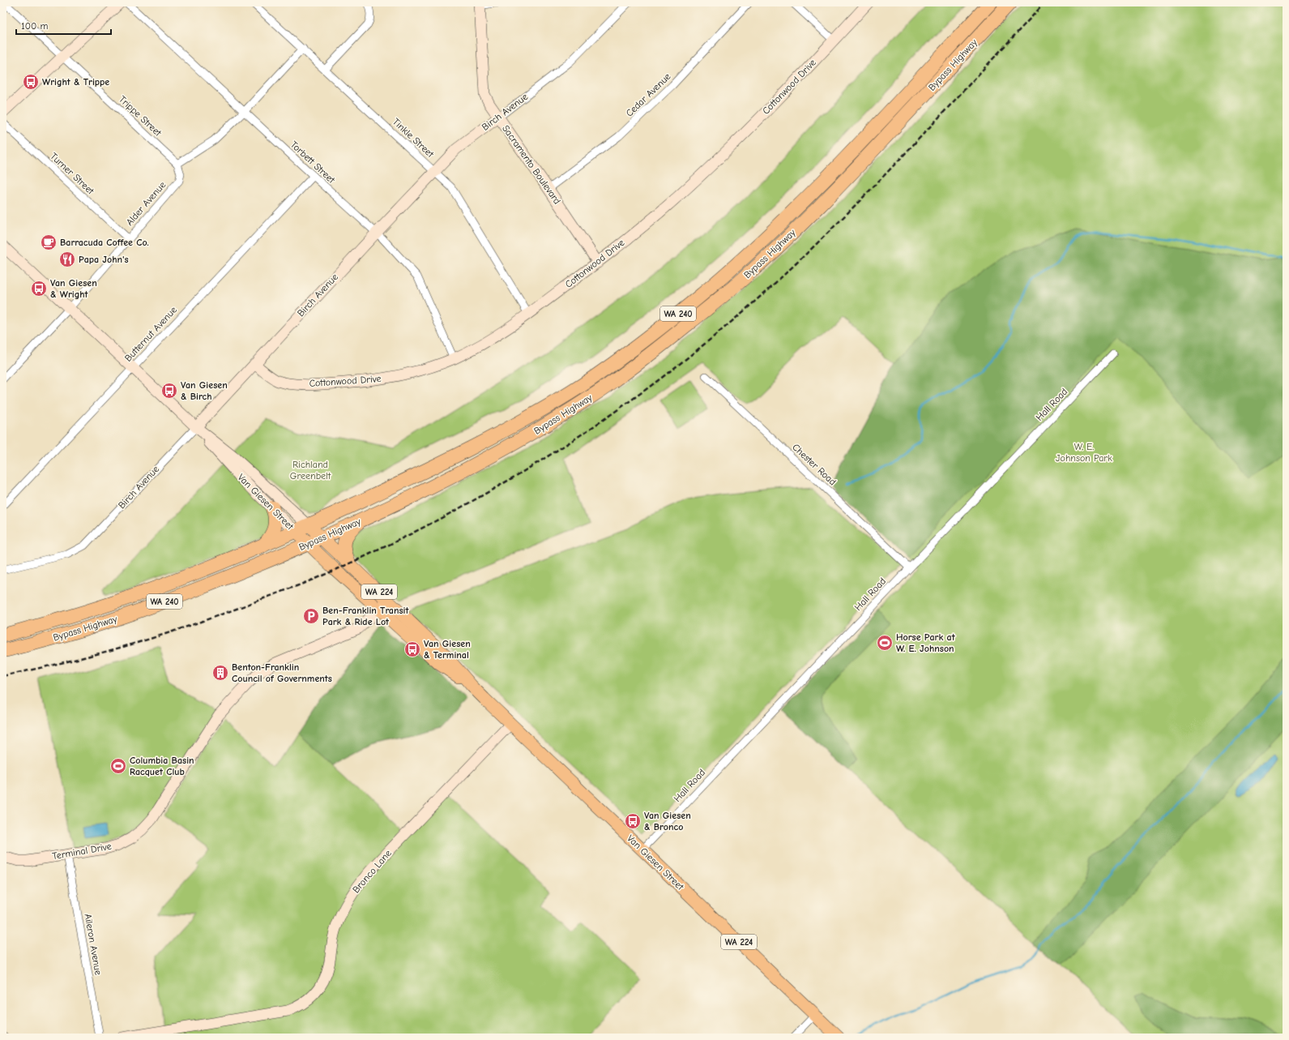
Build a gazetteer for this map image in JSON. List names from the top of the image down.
{
  "streets": {
    "highway": ["Bypass Highway", "WA 240"],
    "main road": ["Van Giesen Street", "WA 224"],
    "street": [
      "Cottonwood Drive",
      "Cedar Avenue",
      "Birch Avenue",
      "Trippe Street",
      "Tinkle Street",
      "Torbett Street",
      "Sacramento Boulevard",
      "Turner Street",
      "Alder Avenue",
      "Butternut Avenue",
      "Hall Road",
      "Chester Road",
      "Terminal Drive",
      "Bronco Lane",
      "Aileron Avenue"
    ]
  },
  "crossings": [
    ["Bypass Highway", "Van Giesen Street"],
    ["Cottonwood Drive", "Birch Avenue"],
    ["Cottonwood Drive", "Tinkle Street"],
    ["Cottonwood Drive", "Torbett Street"],
    ["Cottonwood Drive", "Sacramento Boulevard"],
    ["Cedar Avenue", "Sacramento Boulevard"],
    ["Birch Avenue", "Tinkle Street"],
    ["Birch Avenue", "Torbett Street"],
    ["Birch Avenue", "Sacramento Boulevard"],
    ["Birch Avenue", "Van Giesen Street"],
    ["Trippe Street", "Alder Avenue"],
    ["Torbett Street", "Butternut Avenue"],
    ["Turner Street", "Alder Avenue"],
    ["Alder Avenue", "Van Giesen Street"],
    ["Butternut Avenue", "Van Giesen Street"],
    ["Hall Road", "Chester Road"],
    ["Hall Road", "Van Giesen Street"],
    ["Van Giesen Street", "Terminal Drive"],
    ["Van Giesen Street", "Bronco Lane"],
    ["Terminal Drive", "Aileron Avenue"]
  ],
  "parks": ["W. E. Johnson Park", "Richland Greenbelt"],
  "places": {
    "bus stop": [
      "Wright & Trippe",
      "Van Giesen & Wright",
      "Van Giesen & Birch",
      "Van Giesen & Terminal",
      "Van Giesen & Bronco"
    ],
    "cafe": ["Barracuda Coffee Co."],
    "restaurant": ["Papa John's"],
    "parking": ["Ben-Franklin Transit Park & Ride Lot"],
    "sports": ["Horse Park at W. E. Johnson", "Columbia Basin Racquet Club"],
    "building": ["Benton-Franklin Council of Governments"]
  },
  "scale_bar": "100 m"
}
